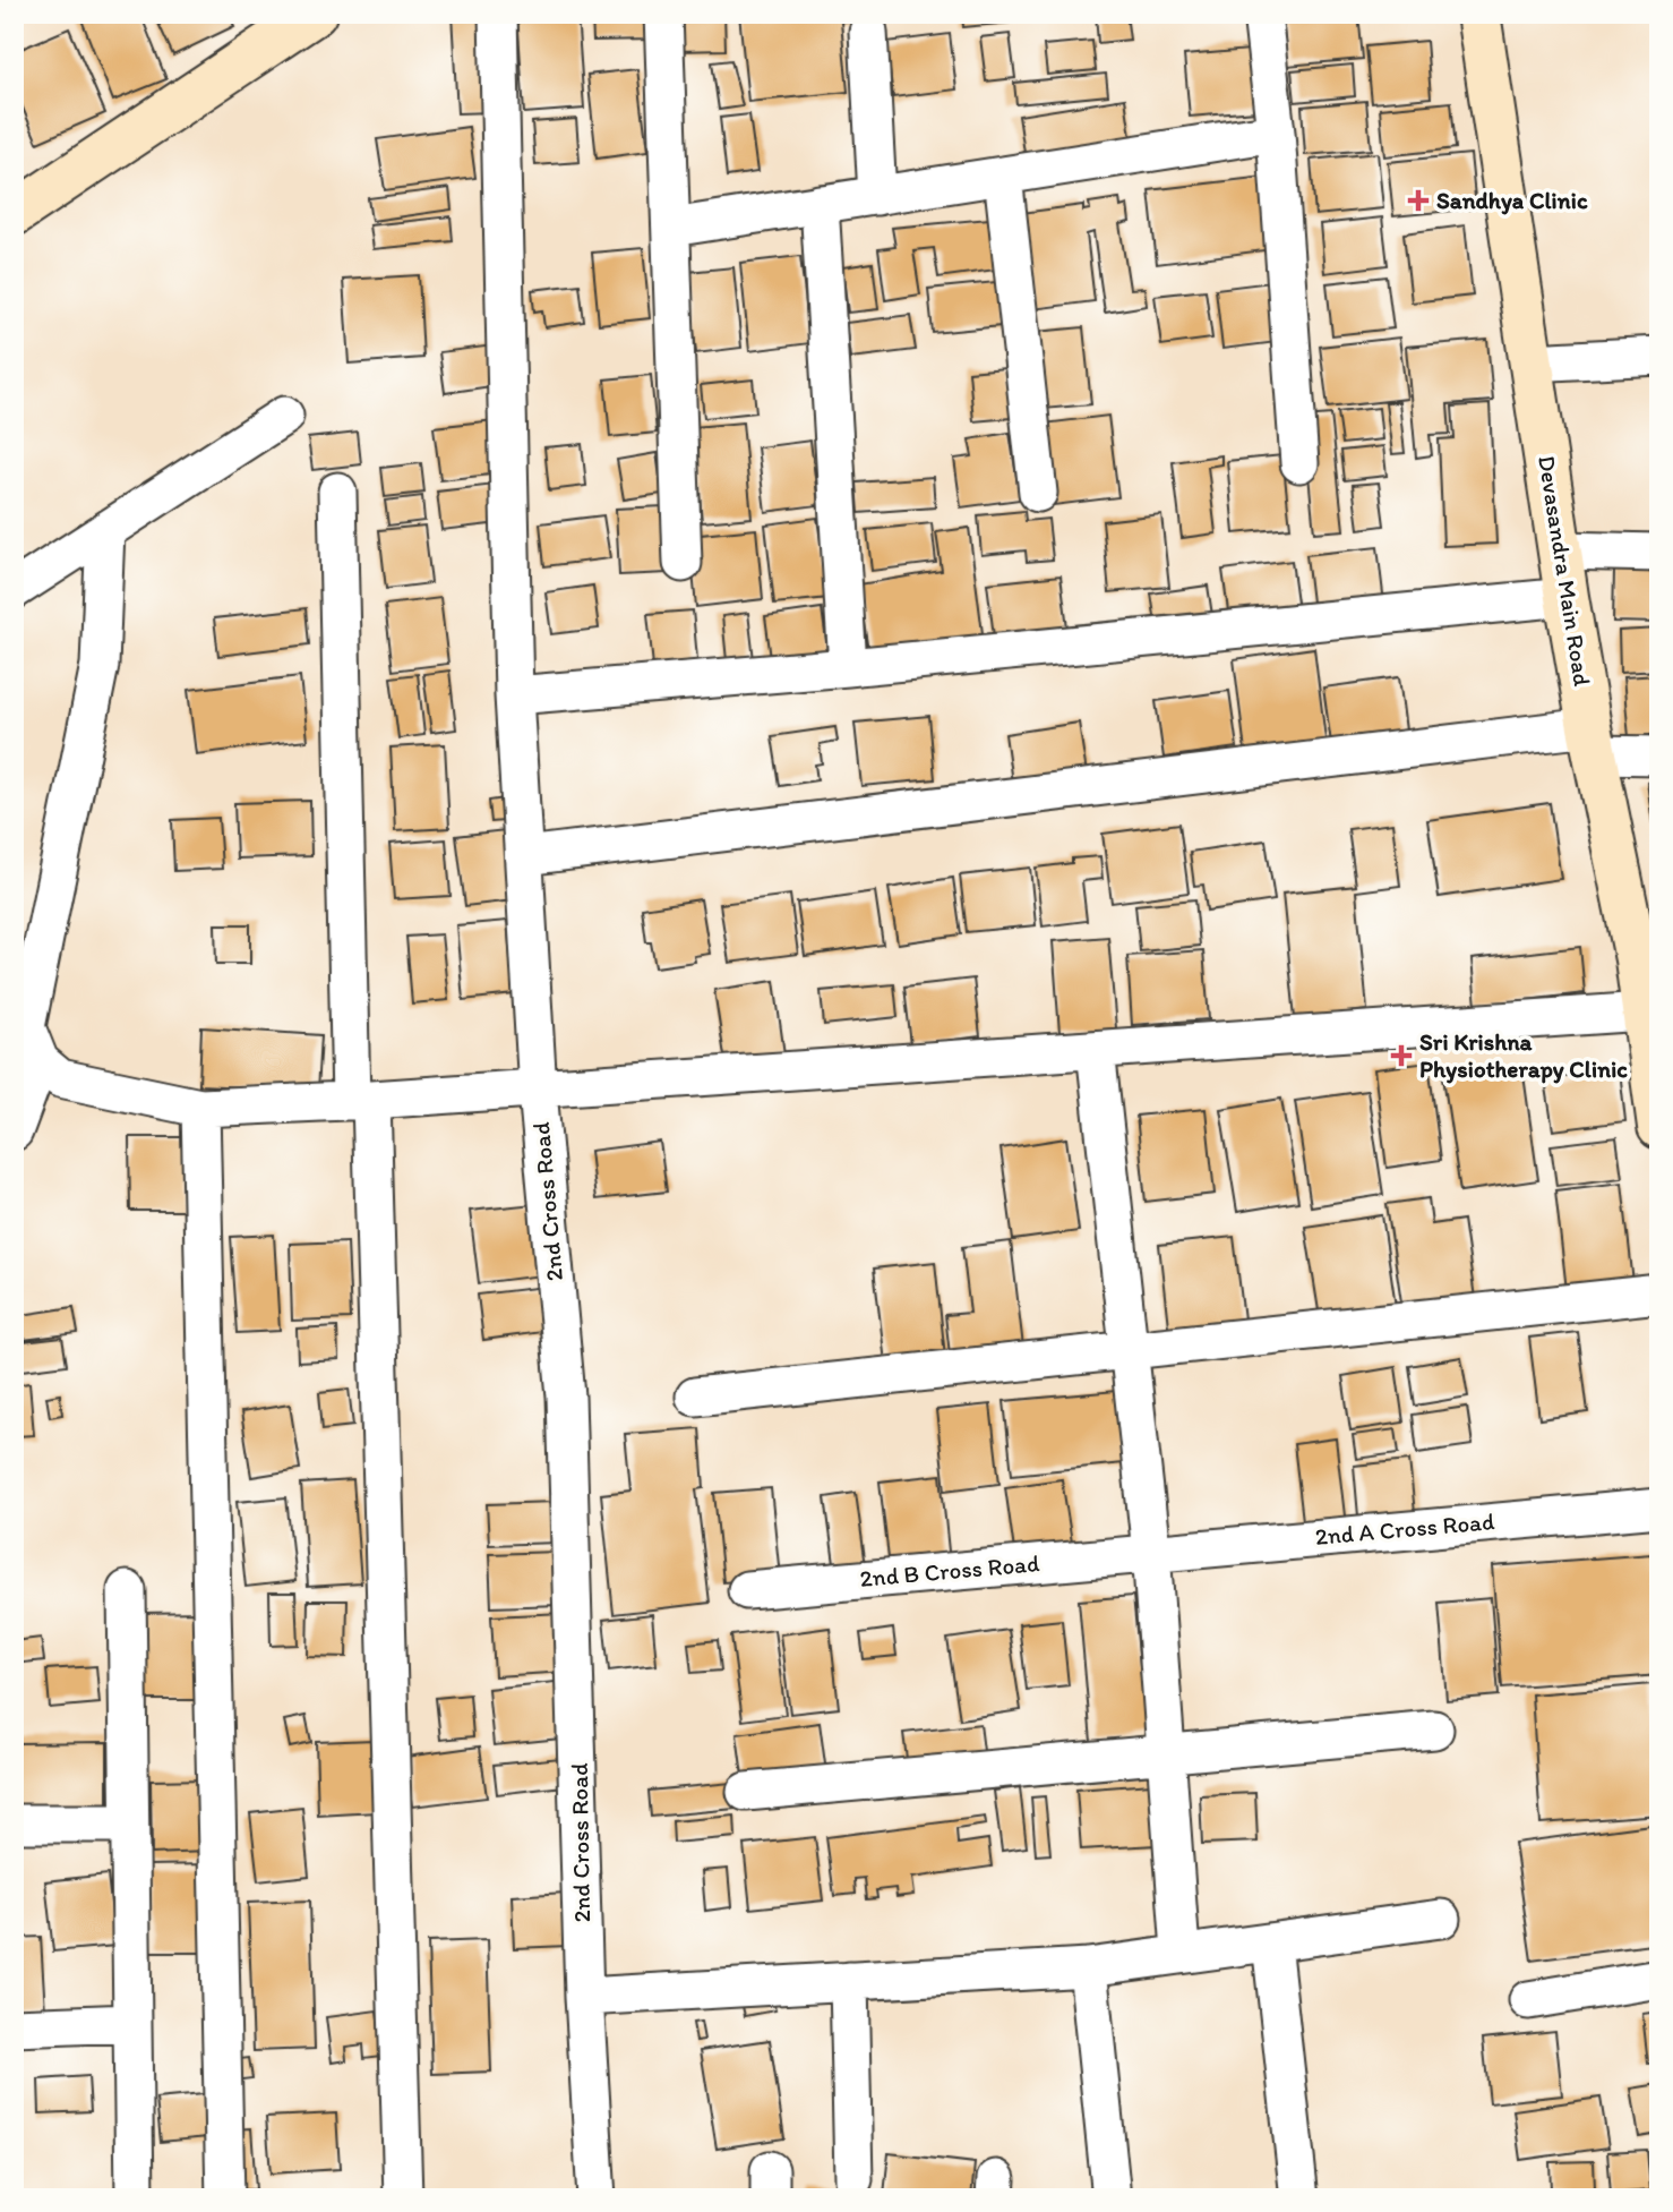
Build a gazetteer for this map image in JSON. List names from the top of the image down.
{
  "streets": {
    "main road": ["Devasandra Main Road"],
    "street": ["2nd Cross Road", "2nd A Cross Road", "2nd B Cross Road"]
  },
  "crossings": [
    ["2nd A Cross Road", "2nd B Cross Road"]
  ],
  "places": {
    "health": ["Sandhya Clinic", "Sri Krishna Physiotherapy Clinic"]
  }
}
